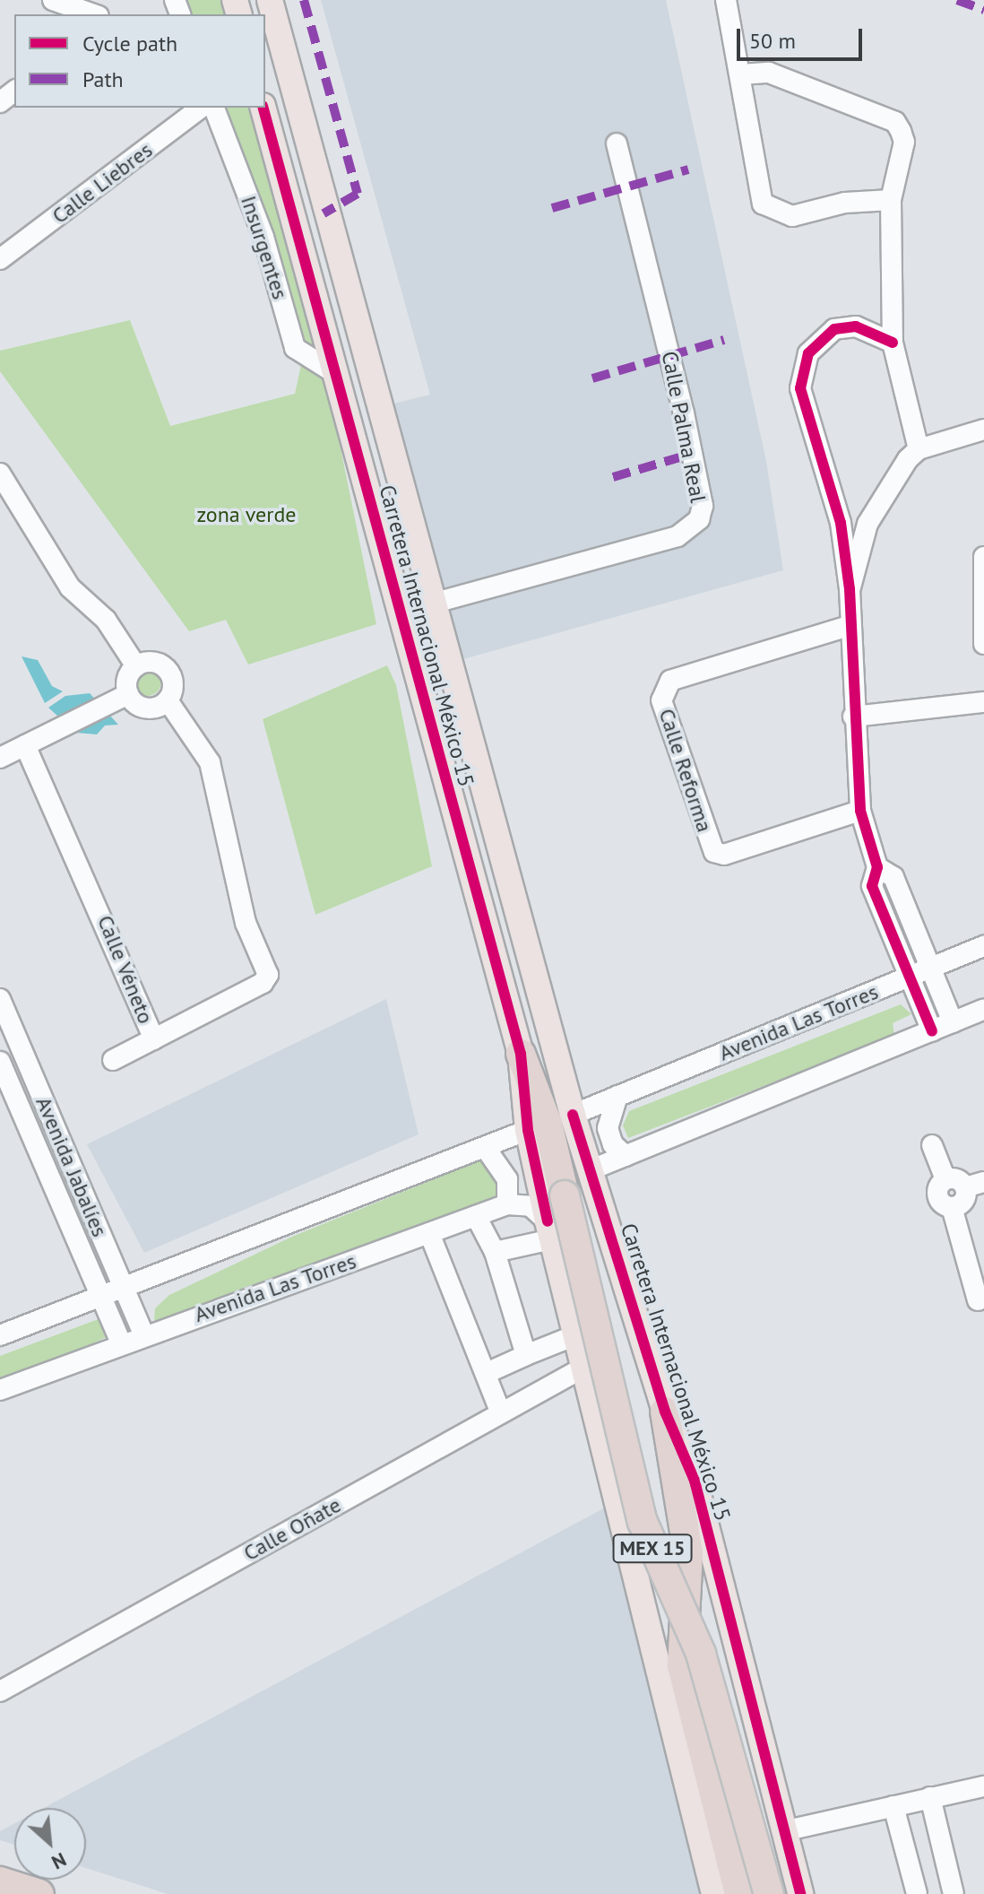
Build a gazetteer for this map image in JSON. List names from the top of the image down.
{
  "streets": {
    "highway": ["MEX 15"],
    "main road": ["Carretera Internacional México 15"],
    "street": [
      "Calle Liebres",
      "Insurgentes",
      "Calle Palma Real",
      "Calle Reforma",
      "Calle Véneto",
      "Avenida Las Torres",
      "Avenida Jabalíes",
      "Calle Oñate"
    ]
  },
  "crossings": [
    ["Insurgentes", "Carretera Internacional México 15"],
    ["Calle Palma Real", "Carretera Internacional México 15"],
    ["Carretera Internacional México 15", "Avenida Las Torres"],
    ["Carretera Internacional México 15", "MEX 15"],
    ["Avenida Las Torres", "Avenida Jabalíes"],
    ["Calle Oñate", "MEX 15"]
  ],
  "parks": ["zona verde"],
  "legend": ["Cycle path", "Path"],
  "scale_bar": "50 m",
  "north": "bottom right"
}
